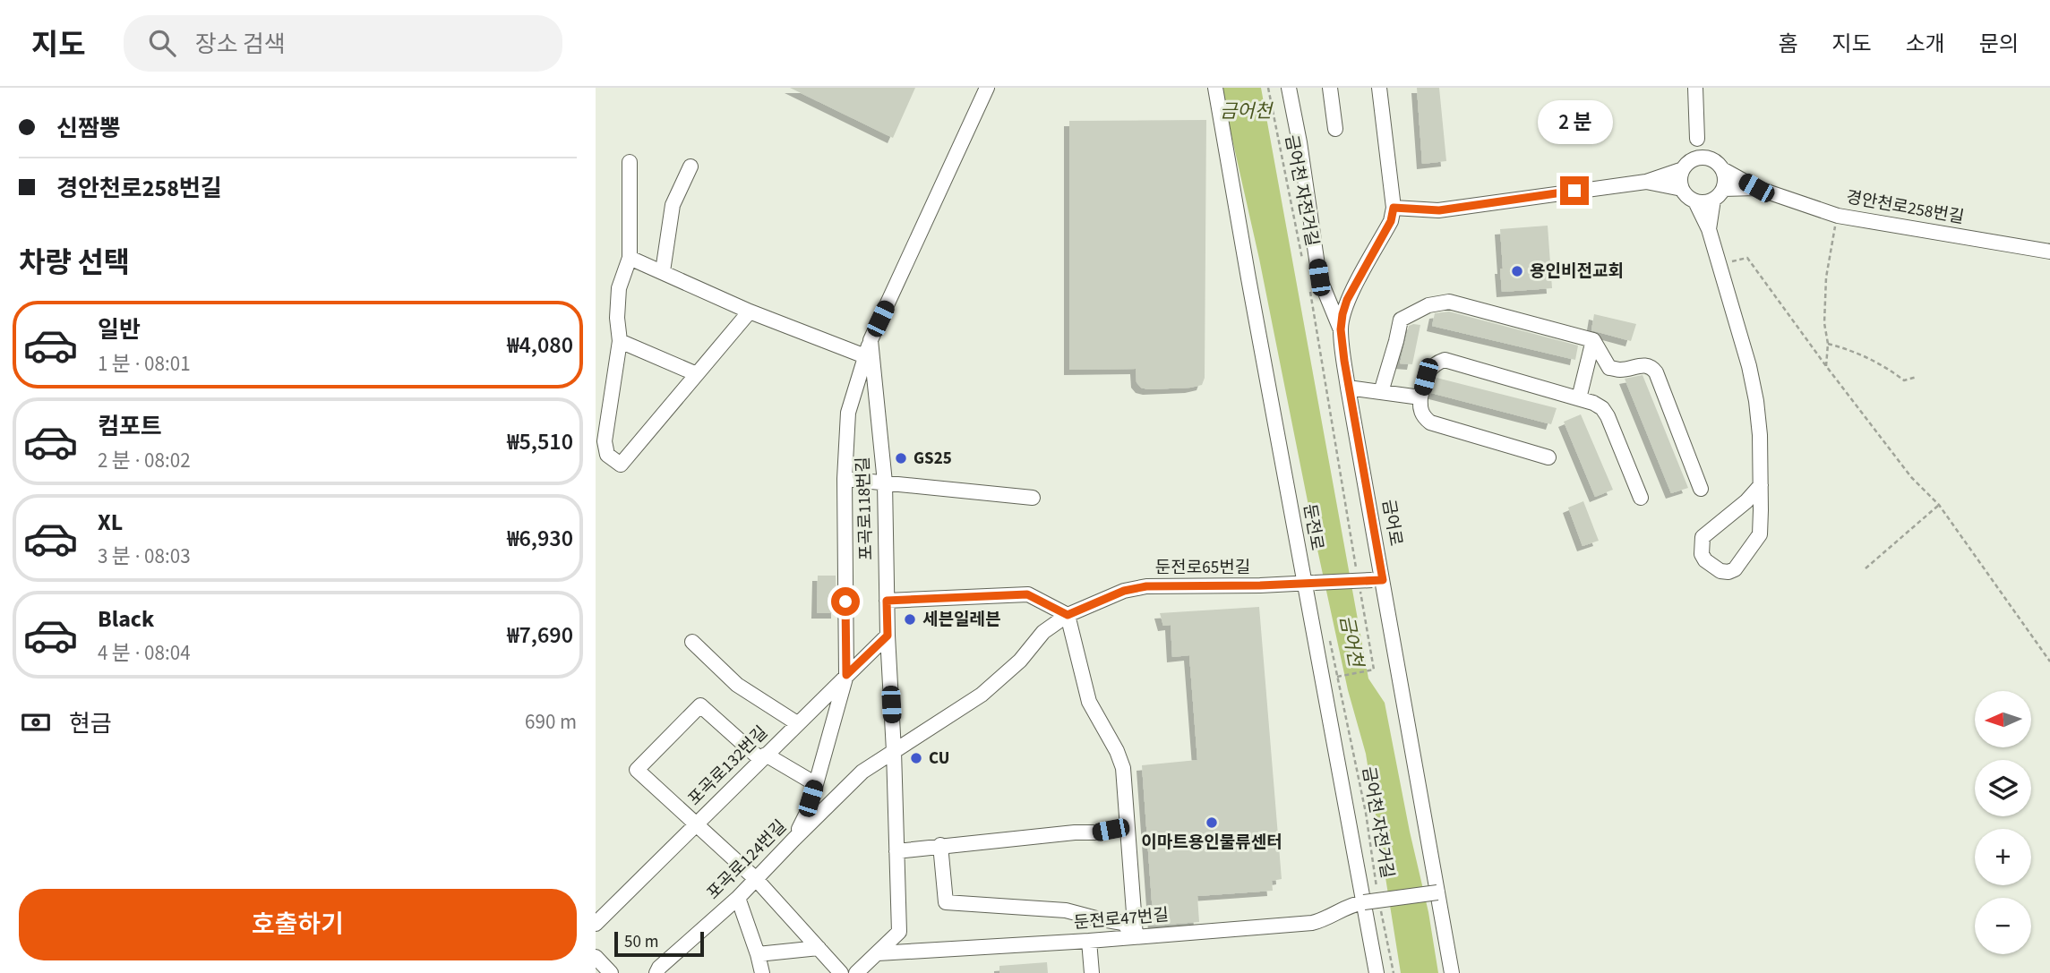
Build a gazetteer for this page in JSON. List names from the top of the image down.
{
  "streets": {
    "street": [
      "경안천로258번길",
      "포곡로118번길",
      "금어로",
      "둔전로",
      "둔전로65번길",
      "포곡로132번길",
      "포곡로124번길",
      "둔전로47번길"
    ],
    "path": ["금어천 자전거길"]
  },
  "crossings": [
    ["포곡로118번길", "둔전로65번길"],
    ["포곡로118번길", "포곡로132번길"],
    ["포곡로118번길", "포곡로124번길"],
    ["포곡로118번길", "둔전로47번길"],
    ["금어로", "둔전로65번길"],
    ["금어로", "둔전로47번길"],
    ["둔전로", "둔전로65번길"],
    ["둔전로", "둔전로47번길"],
    ["둔전로65번길", "포곡로124번길"]
  ],
  "water": ["금어천"],
  "places": [
    "용인비전교회",
    "GS25",
    "세븐일레븐",
    "CU",
    "이마트용인물류센터"
  ],
  "scale_bar": "50 m",
  "north": "left",
  "page": {
    "header": "지도",
    "search": "장소 검색",
    "nav": [
      "홈",
      "지도",
      "소개",
      "문의"
    ],
    "banner": ["신짬뽕", "경안천로258번길"],
    "bubble": "2 분",
    "heading": "차량 선택",
    "list": [
      {
        "name": "일반",
        "note": "1 분 · 08:01",
        "value": "₩4,080"
      },
      {
        "name": "컴포트",
        "note": "2 분 · 08:02",
        "value": "₩5,510"
      },
      {
        "name": "XL",
        "note": "3 분 · 08:03",
        "value": "₩6,930"
      },
      {
        "name": "Black",
        "note": "4 분 · 08:04",
        "value": "₩7,690"
      }
    ],
    "pay": ["현금", "690 m"],
    "map_buttons": ["+", "−"],
    "buttons": "호출하기",
    "scale": "50 m"
  }
}
